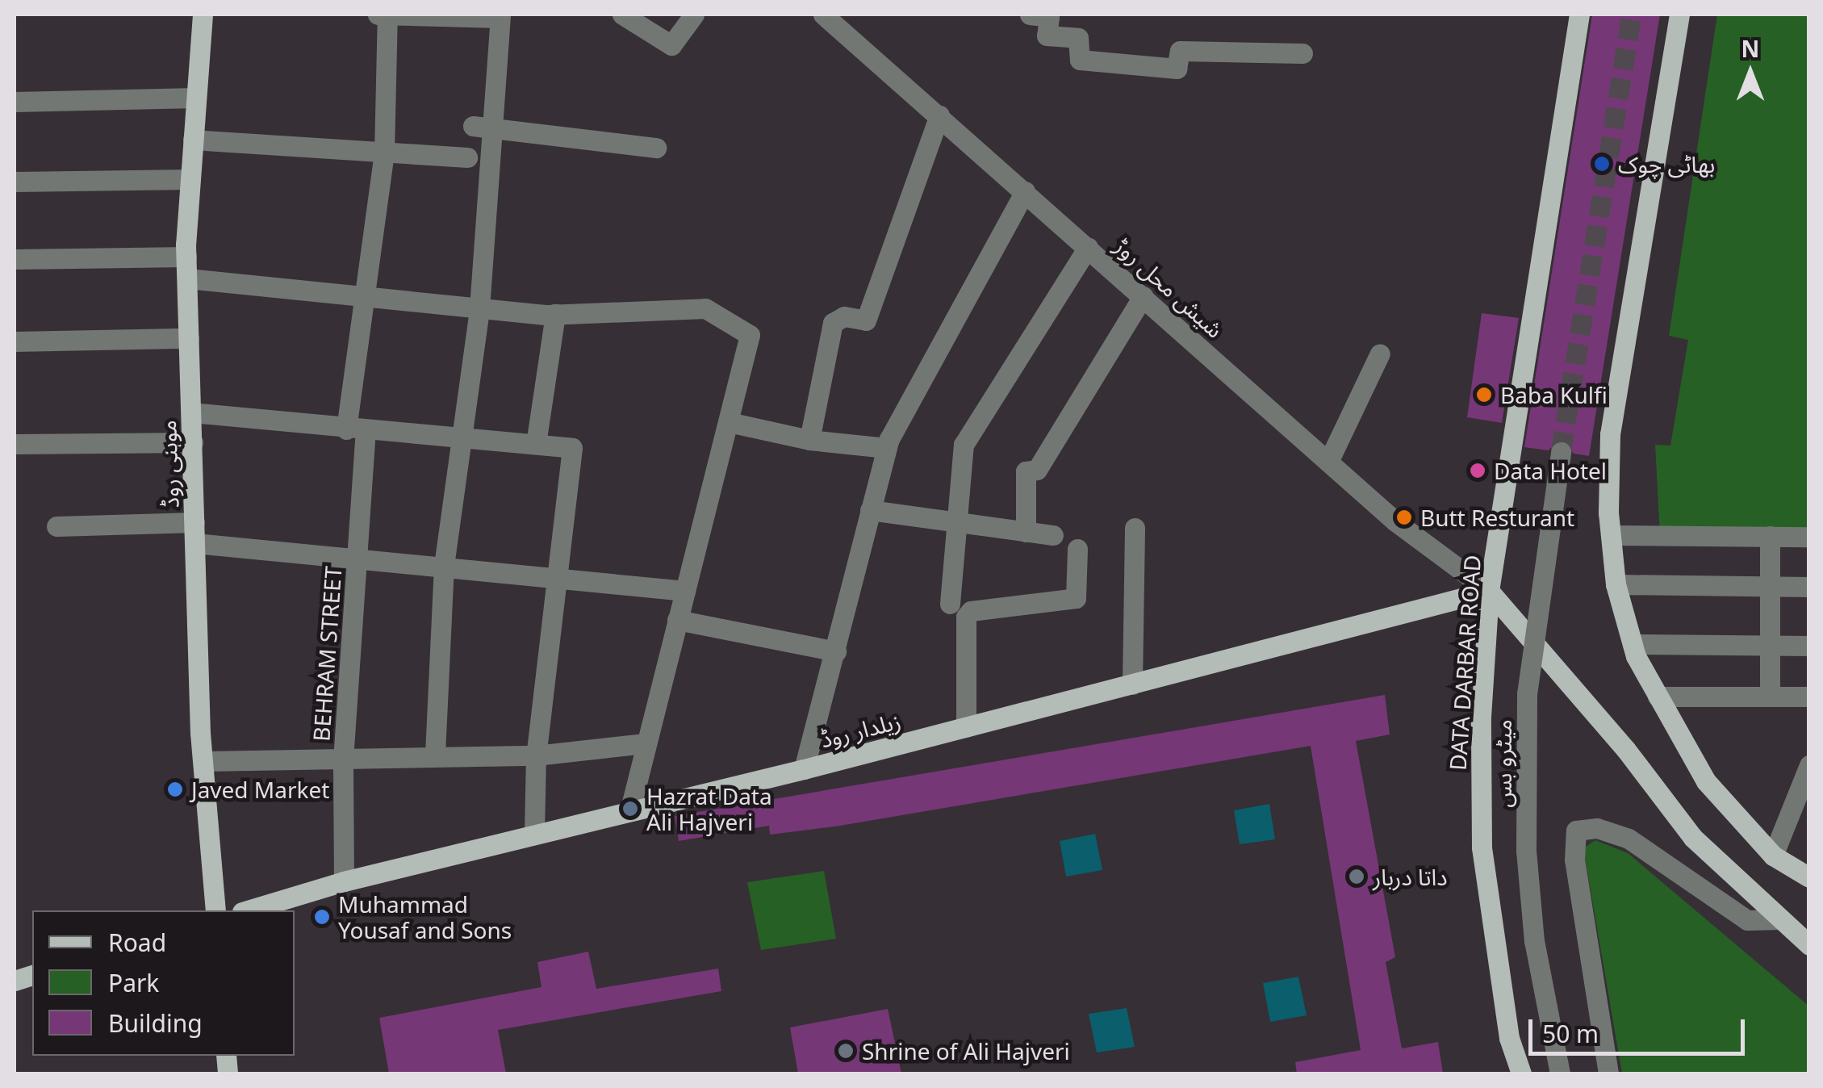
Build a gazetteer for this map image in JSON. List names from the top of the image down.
{
  "streets": {
    "main road": ["موہنی روڈ", "DATA DARBAR ROAD", "زیلدار روڈ"],
    "street": ["شیش محل روڑ", "BEHRAM STREET", "میٹرو بس"]
  },
  "crossings": [
    ["شیش محل روڑ", "DATA DARBAR ROAD"],
    ["شیش محل روڑ", "زیلدار روڈ"],
    ["BEHRAM STREET", "زیلدار روڈ"],
    ["DATA DARBAR ROAD", "زیلدار روڈ"]
  ],
  "places": [
    "بھاٹی چوک",
    "Baba Kulfi",
    "Data Hotel",
    "Butt Resturant",
    "Javed Market",
    "Hazrat Data Ali Hajveri",
    "داتا دربار",
    "Muhammad Yousaf and Sons",
    "Shrine of Ali Hajveri"
  ],
  "legend": ["Road", "Park", "Building"],
  "scale_bar": "50 m",
  "north": "top"
}
